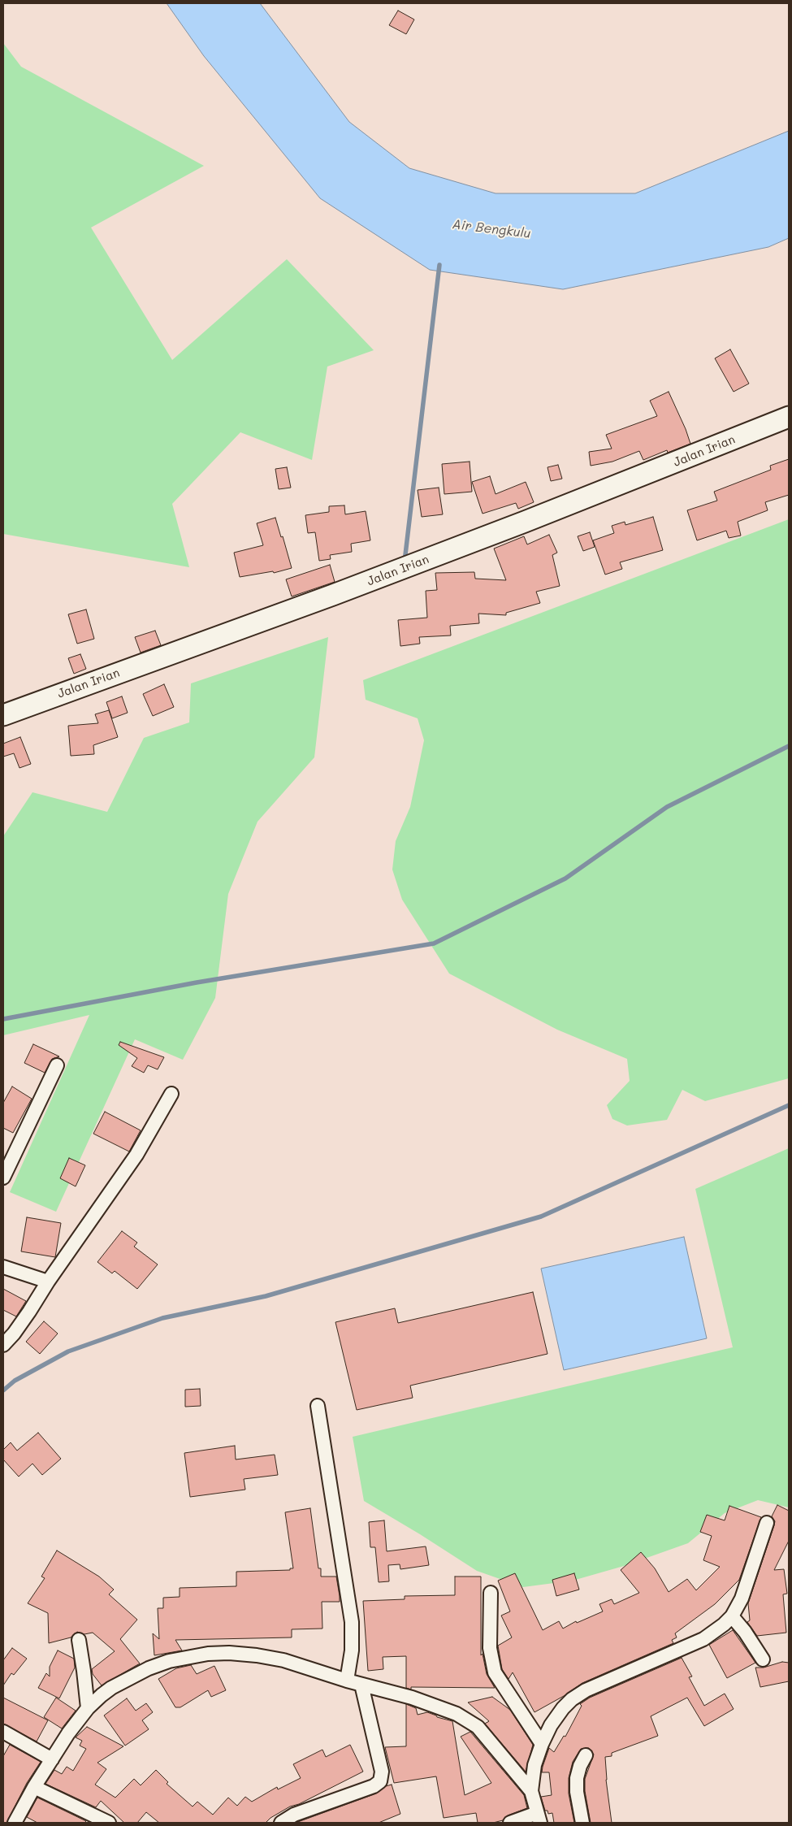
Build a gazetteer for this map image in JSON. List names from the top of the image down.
{
  "streets": {
    "main road": ["Jalan Irian"]
  },
  "water": ["Air Bengkulu"]
}
